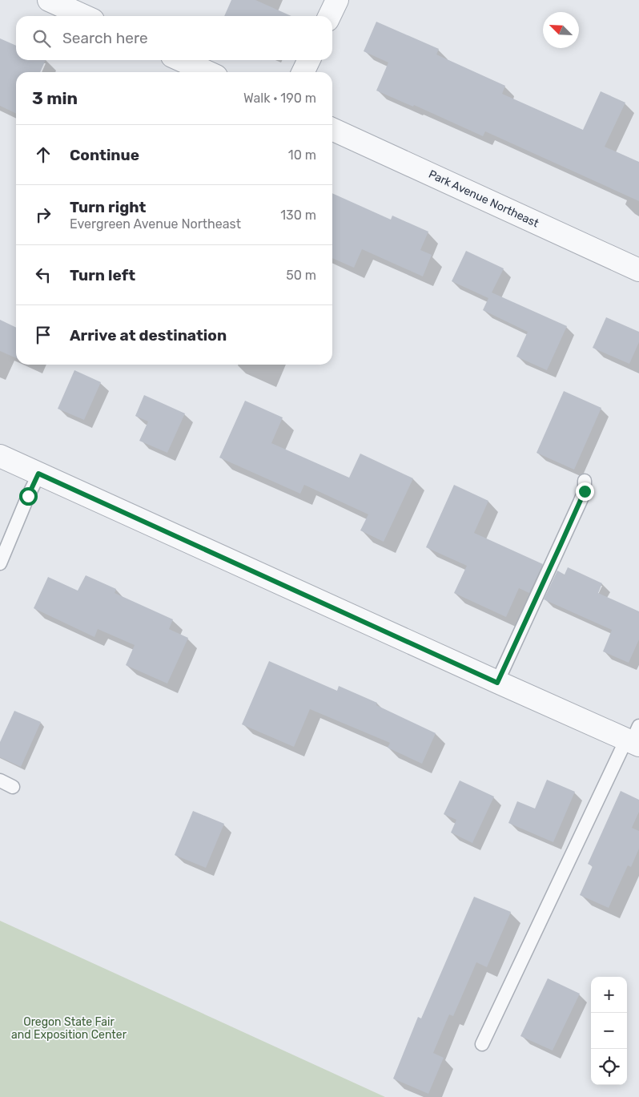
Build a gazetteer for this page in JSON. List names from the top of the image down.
{
  "streets": {
    "street": ["Park Avenue Northeast"]
  },
  "parks": ["Oregon State Fair and Exposition Center"],
  "north": "top left",
  "page": {
    "search": "Search here",
    "heading": ["3 min", "Walk · 190 m"],
    "list": [
      ["Continue", "10 m"],
      ["Turn right", "Evergreen Avenue Northeast", "130 m"],
      ["Turn left", "50 m"],
      "Arrive at destination"
    ],
    "map_buttons": ["+", "−"]
  }
}
